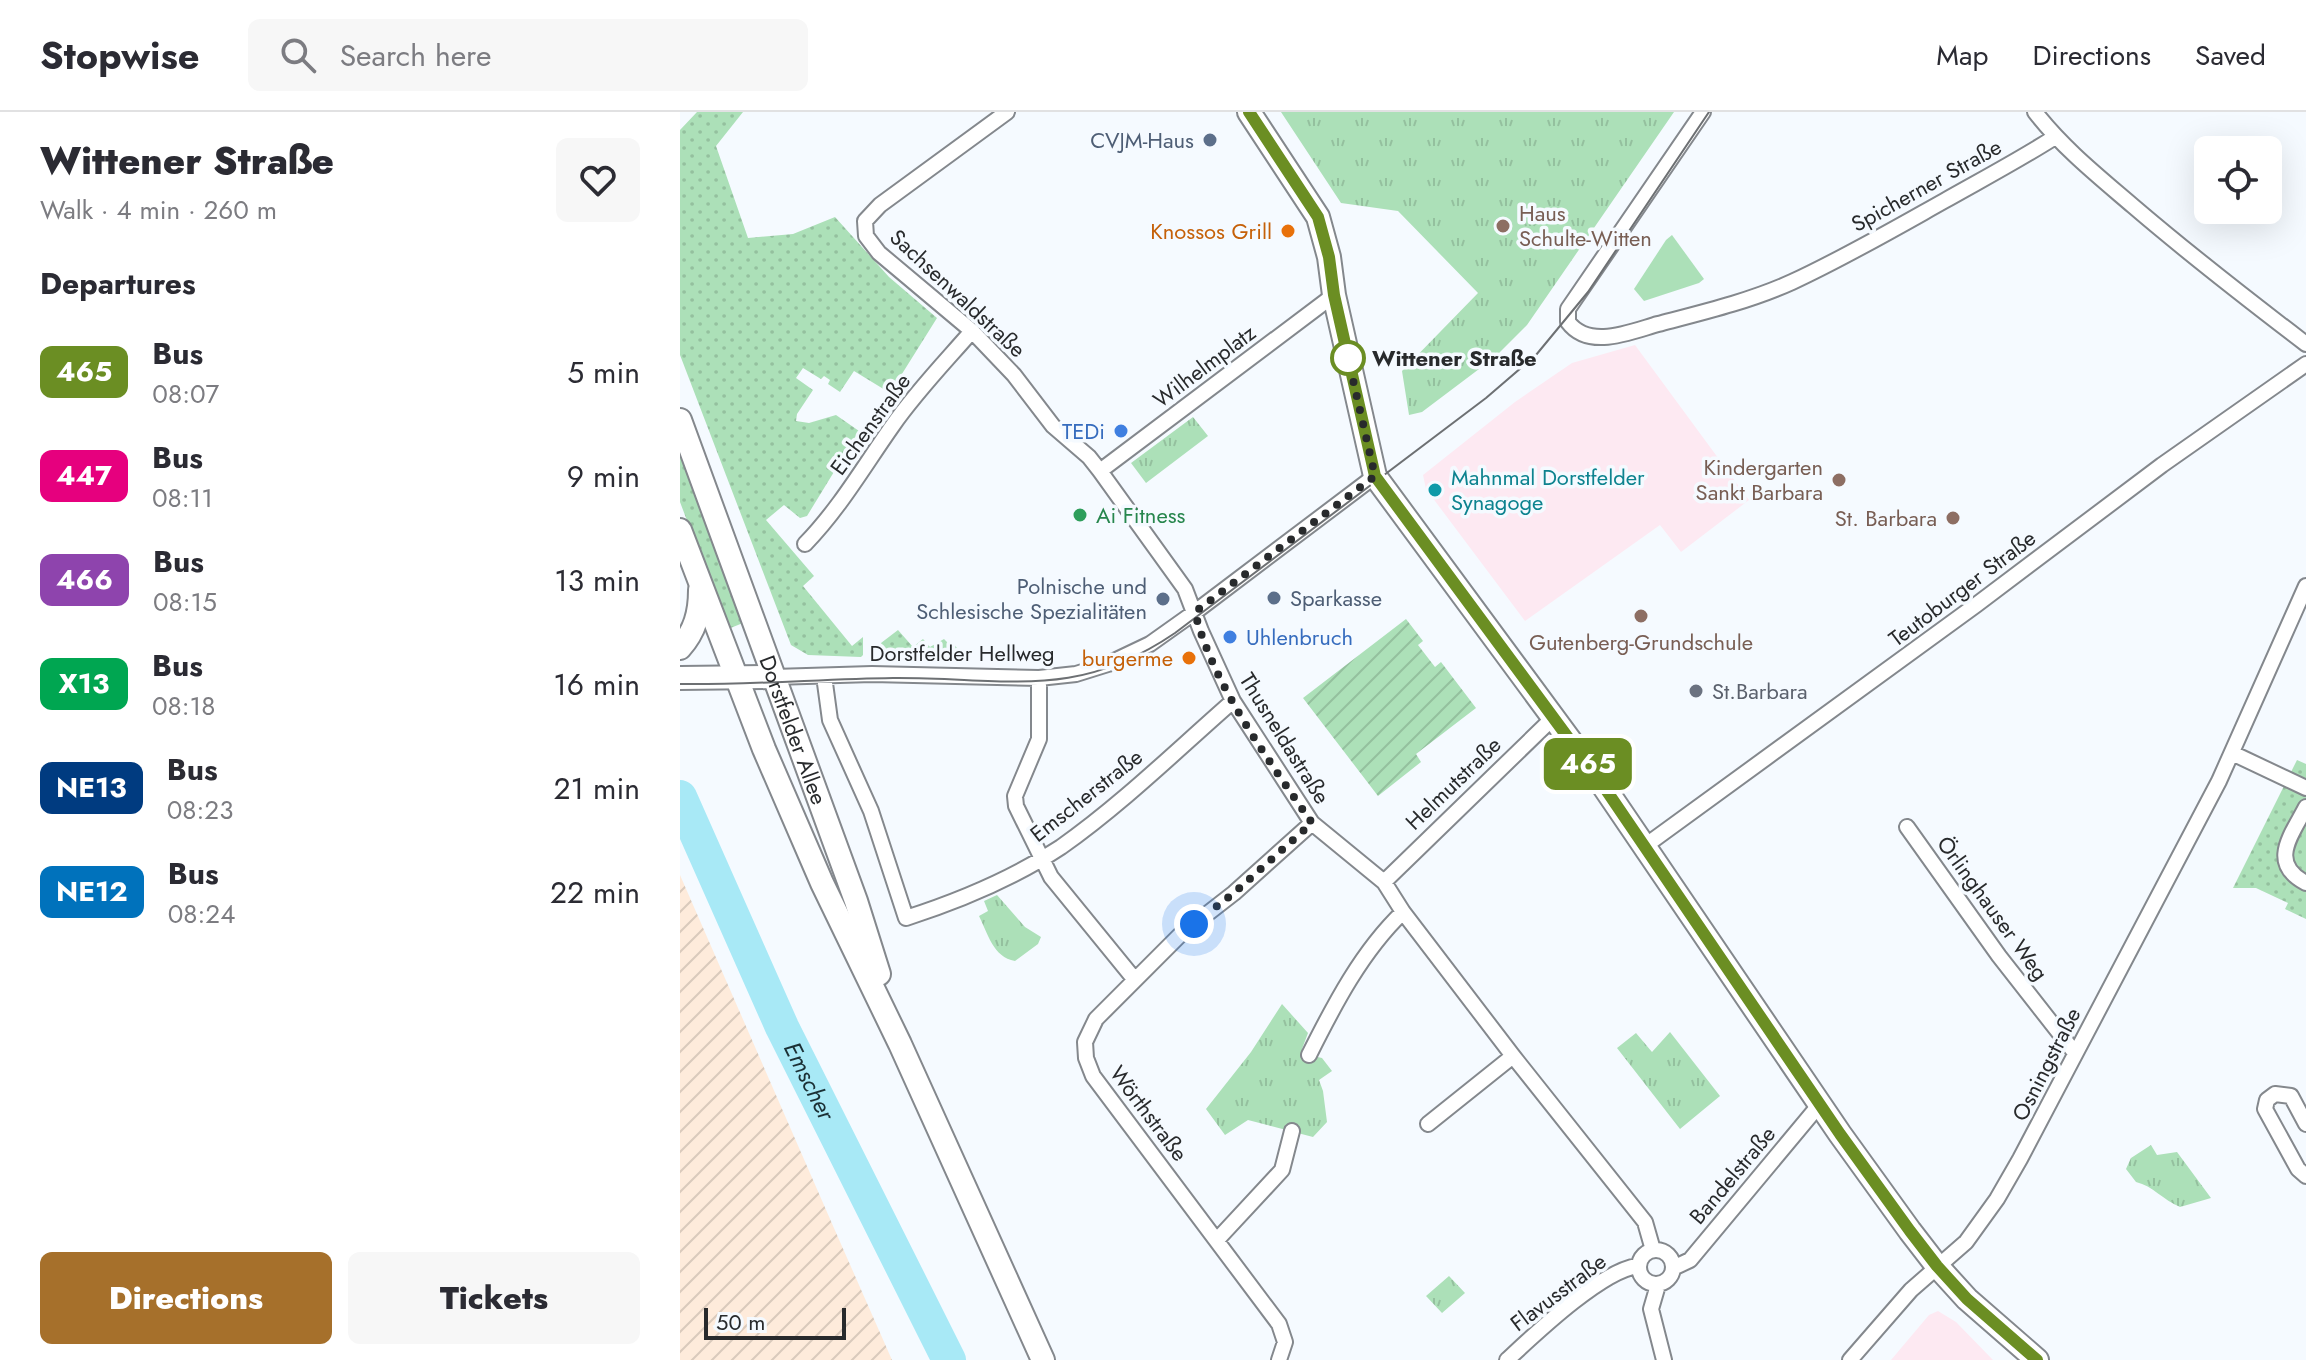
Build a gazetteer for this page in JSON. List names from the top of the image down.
{
  "streets": {
    "main road": ["Dorstfelder Allee"],
    "street": [
      "Spicherner Straße",
      "Sachsenwaldstraße",
      "Wilhelmplatz",
      "Eichenstraße",
      "Teutoburger Straße",
      "Dorstfelder Hellweg",
      "Thusneldastraße",
      "Helmutstraße",
      "Emscherstraße",
      "Örlinghauser Weg",
      "Osningstraße",
      "Wörthstraße",
      "Bandelstraße",
      "Flavusstraße"
    ]
  },
  "crossings": [
    ["Sachsenwaldstraße", "Wilhelmplatz"],
    ["Sachsenwaldstraße", "Eichenstraße"],
    ["Sachsenwaldstraße", "Dorstfelder Hellweg"],
    ["Sachsenwaldstraße", "Thusneldastraße"],
    ["Dorstfelder Hellweg", "Dorstfelder Allee"],
    ["Dorstfelder Hellweg", "Thusneldastraße"],
    ["Dorstfelder Hellweg", "Emscherstraße"],
    ["Thusneldastraße", "Helmutstraße"],
    ["Thusneldastraße", "Emscherstraße"],
    ["Thusneldastraße", "Wörthstraße"],
    ["Thusneldastraße", "Bandelstraße"],
    ["Thusneldastraße", "Flavusstraße"],
    ["Örlinghauser Weg", "Osningstraße"],
    ["Bandelstraße", "Flavusstraße"]
  ],
  "water": ["Emscher"],
  "places": [
    "CVJM-Haus",
    "Haus Schulte-Witten",
    "Knossos Grill",
    "Wittener Straße",
    "TEDi",
    "Kindergarten Sankt Barbara",
    "Mahnmal Dorstfelder Synagoge",
    "Ai Fitness",
    "St. Barbara",
    "Sparkasse",
    "Polnische und Schlesische Spezialitäten",
    "Gutenberg-Grundschule",
    "Uhlenbruch",
    "burgerme",
    "St.Barbara"
  ],
  "lines": ["bus line 465"],
  "scale_bar": "50 m",
  "page": {
    "header": "Stopwise",
    "search": "Search here",
    "nav": ["Map", "Directions", "Saved"],
    "heading": [
      ["Wittener Straße", "Walk · 4 min · 260 m"],
      "Departures"
    ],
    "on_map": "465",
    "list": [
      {
        "mark": "465",
        "name": "Bus",
        "note": "08:07",
        "value": "5 min"
      },
      {
        "mark": "447",
        "name": "Bus",
        "note": "08:11",
        "value": "9 min"
      },
      {
        "mark": "466",
        "name": "Bus",
        "note": "08:15",
        "value": "13 min"
      },
      {
        "mark": "X13",
        "name": "Bus",
        "note": "08:18",
        "value": "16 min"
      },
      {
        "mark": "NE13",
        "name": "Bus",
        "note": "08:23",
        "value": "21 min"
      },
      {
        "mark": "NE12",
        "name": "Bus",
        "note": "08:24",
        "value": "22 min"
      }
    ],
    "buttons": ["Directions", "Tickets"],
    "scale": "50 m"
  }
}
